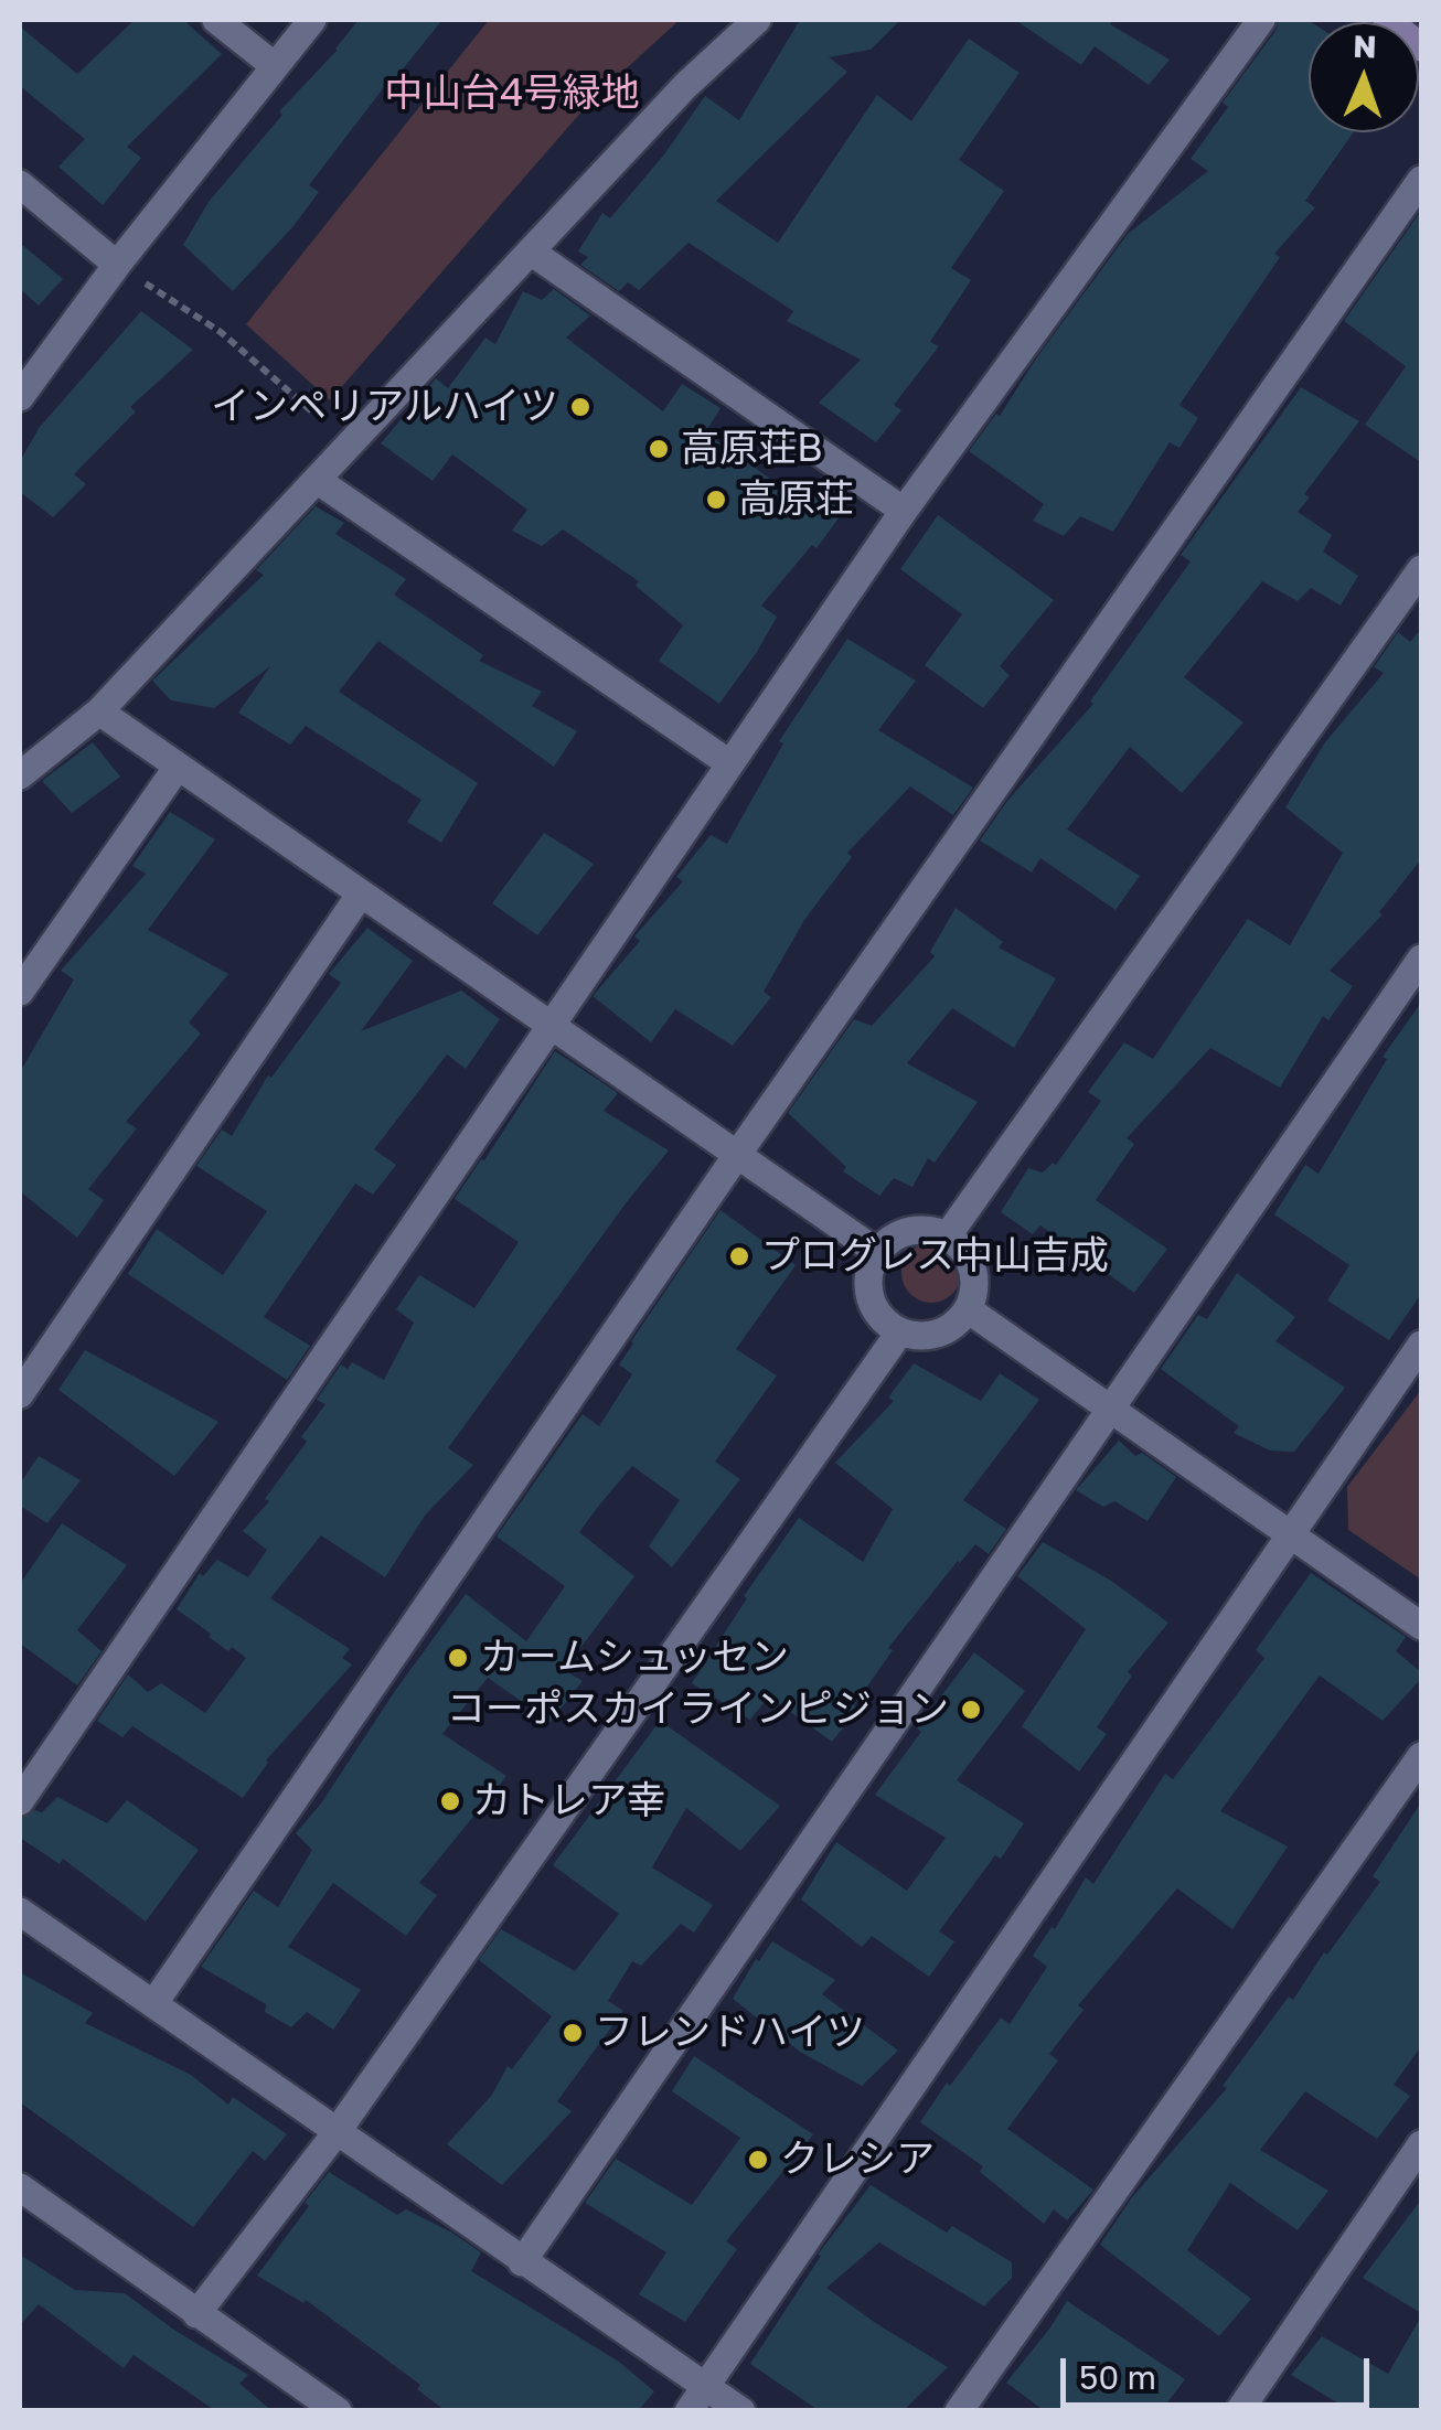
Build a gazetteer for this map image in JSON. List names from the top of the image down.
{
  "parks": ["中山台4号緑地"],
  "places": [
    "インペリアルハイツ",
    "高原荘B",
    "高原荘",
    "プログレス中山吉成",
    "カームシュッセン",
    "コーポスカイラインピジョン",
    "カトレア幸",
    "フレンドハイツ",
    "クレシア"
  ],
  "scale_bar": "50 m",
  "north": "top"
}
